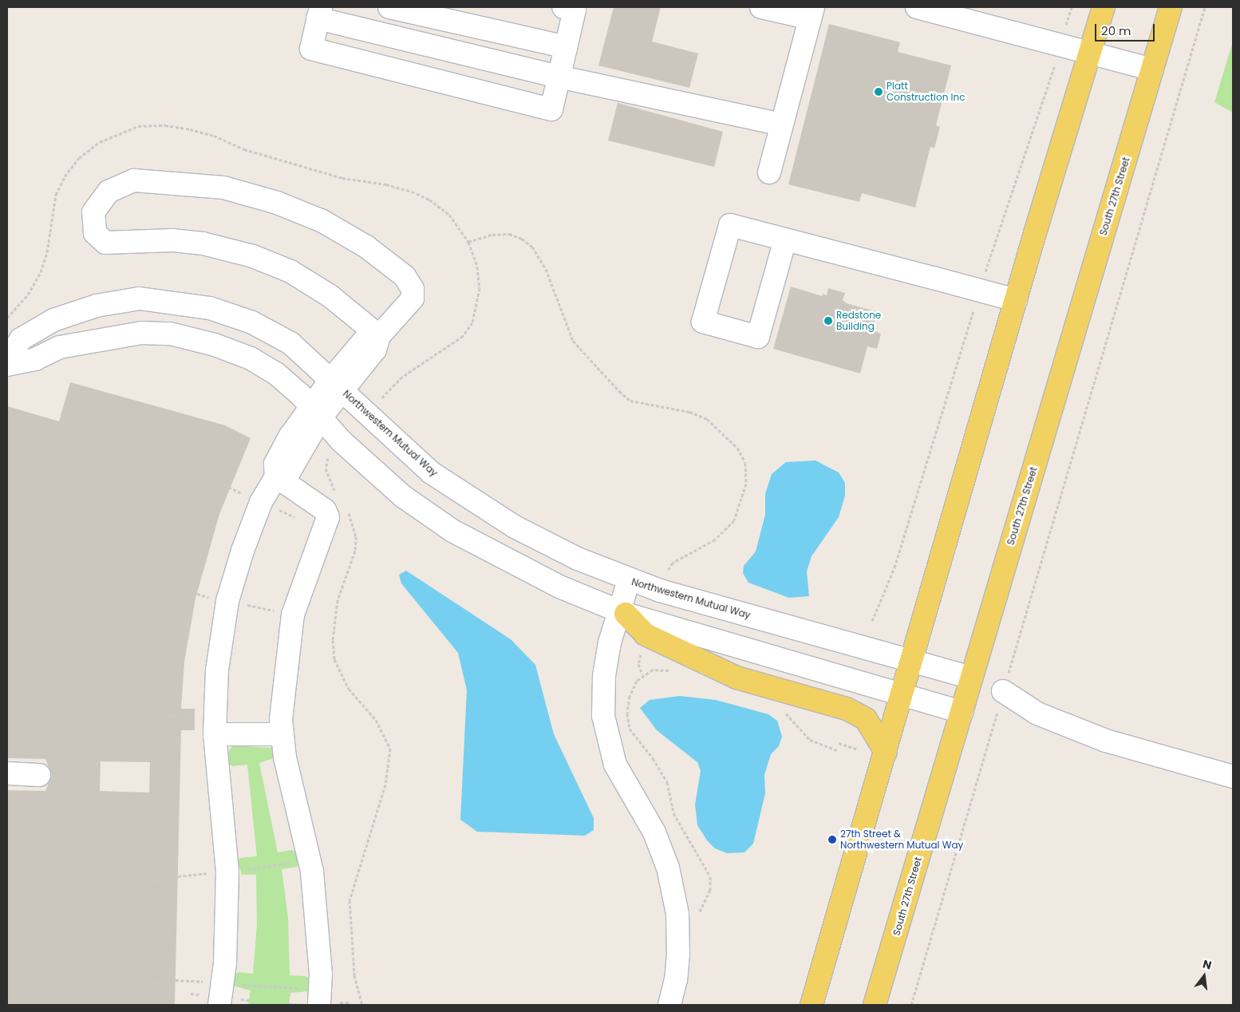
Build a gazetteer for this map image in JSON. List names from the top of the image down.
{
  "streets": {
    "main road": ["South 27th Street"],
    "street": ["Northwestern Mutual Way"]
  },
  "crossings": [
    ["South 27th Street", "Northwestern Mutual Way"]
  ],
  "places": ["Platt Construction Inc", "Redstone Building", "27th Street & Northwestern Mutual Way"],
  "scale_bar": "20 m",
  "north": "top"
}
